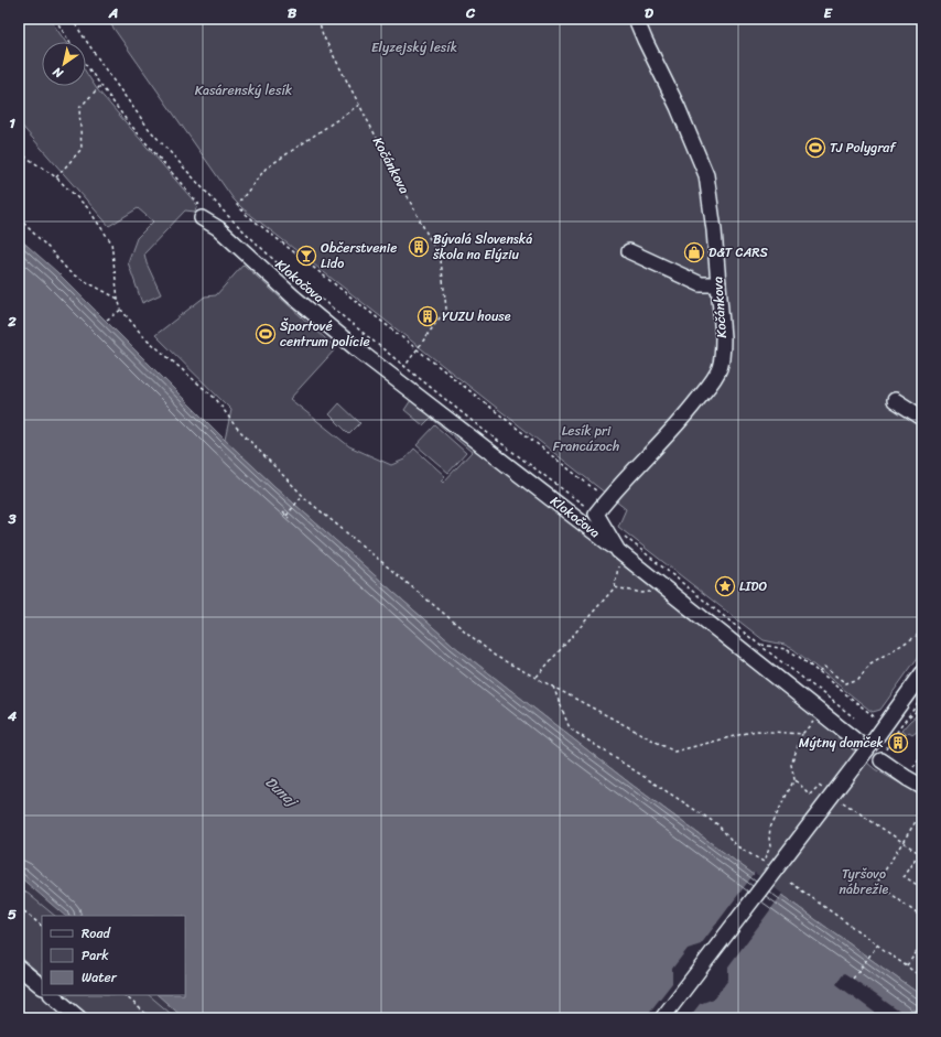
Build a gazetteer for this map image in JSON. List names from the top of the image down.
{
  "streets": {
    "street": ["Kočánkova", "Klokočova"]
  },
  "crossings": [
    ["Kočánkova", "Klokočova"]
  ],
  "water": ["Dunaj"],
  "parks": [
    "Elyzejský lesík",
    "Kasárenský lesík",
    "Lesík pri Francúzoch",
    "Tyršovo nábrežie"
  ],
  "places": {
    "sports": ["TJ Polygraf", "Športové centrum polície"],
    "building": ["Bývalá Slovenská škola na Elýziu", "YUZU house", "Mýtny domček"],
    "shop": ["D&T CARS"],
    "bar": ["Občerstvenie Lido"],
    "place": ["LIDO"]
  },
  "legend": ["Road", "Park", "Water"],
  "north": "bottom left",
  "grid": {
    "columns": [
      "A",
      "B",
      "C",
      "D",
      "E"
    ],
    "rows": [
      "1",
      "2",
      "3",
      "4",
      "5"
    ]
  }
}
